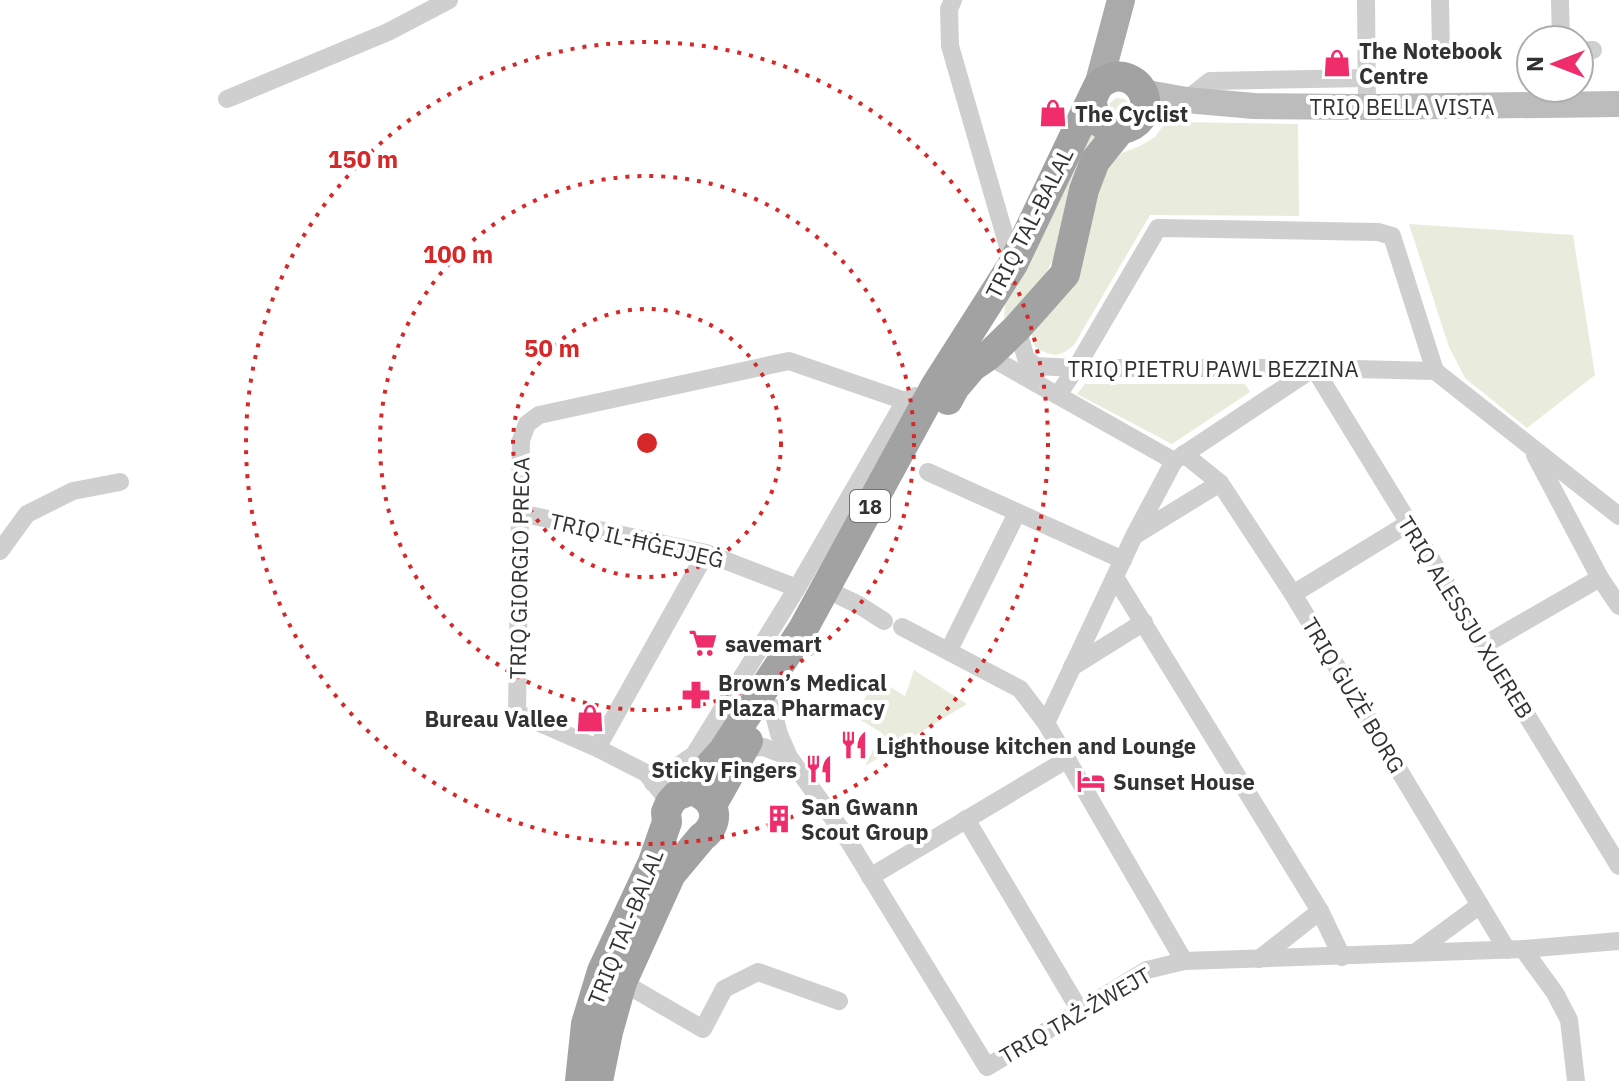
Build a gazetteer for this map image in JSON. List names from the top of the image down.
{
  "streets": {
    "highway": ["TRIQ TAL-BALAL", "18"],
    "main road": ["TRIQ BELLA VISTA"],
    "street": [
      "TRIQ PIETRU PAWL BEZZINA",
      "TRIQ IL-ĦĠEJJEĠ",
      "TRIQ GIORGIO PRECA",
      "TRIQ ALESSJU XUEREB",
      "TRIQ ĠUŻÈ BORG",
      "TRIQ TAŻ-ŻWEJT"
    ]
  },
  "crossings": [
    ["TRIQ BELLA VISTA", "TRIQ TAL-BALAL"],
    ["TRIQ BELLA VISTA", "18"],
    ["TRIQ TAL-BALAL", "TRIQ PIETRU PAWL BEZZINA"],
    ["TRIQ TAL-BALAL", "18"],
    ["TRIQ TAL-BALAL", "TRIQ IL-ĦĠEJJEĠ"],
    ["TRIQ TAL-BALAL", "TRIQ GIORGIO PRECA"],
    ["TRIQ TAL-BALAL", "TRIQ ĠUŻÈ BORG"],
    ["TRIQ PIETRU PAWL BEZZINA", "TRIQ ALESSJU XUEREB"],
    ["TRIQ IL-ĦĠEJJEĠ", "TRIQ GIORGIO PRECA"],
    ["TRIQ ĠUŻÈ BORG", "TRIQ TAŻ-ŻWEJT"]
  ],
  "places": {
    "shop": ["The Notebook Centre", "The Cyclist", "Bureau Vallee"],
    "supermarket": ["savemart"],
    "pharmacy": ["Brown’s Medical Plaza Pharmacy"],
    "restaurant": ["Lighthouse kitchen and Lounge", "Sticky Fingers"],
    "hotel": ["Sunset House"],
    "building": ["San Gwann Scout Group"]
  },
  "north": "left",
  "rings": ["150 m", "100 m", "50 m"]
}
